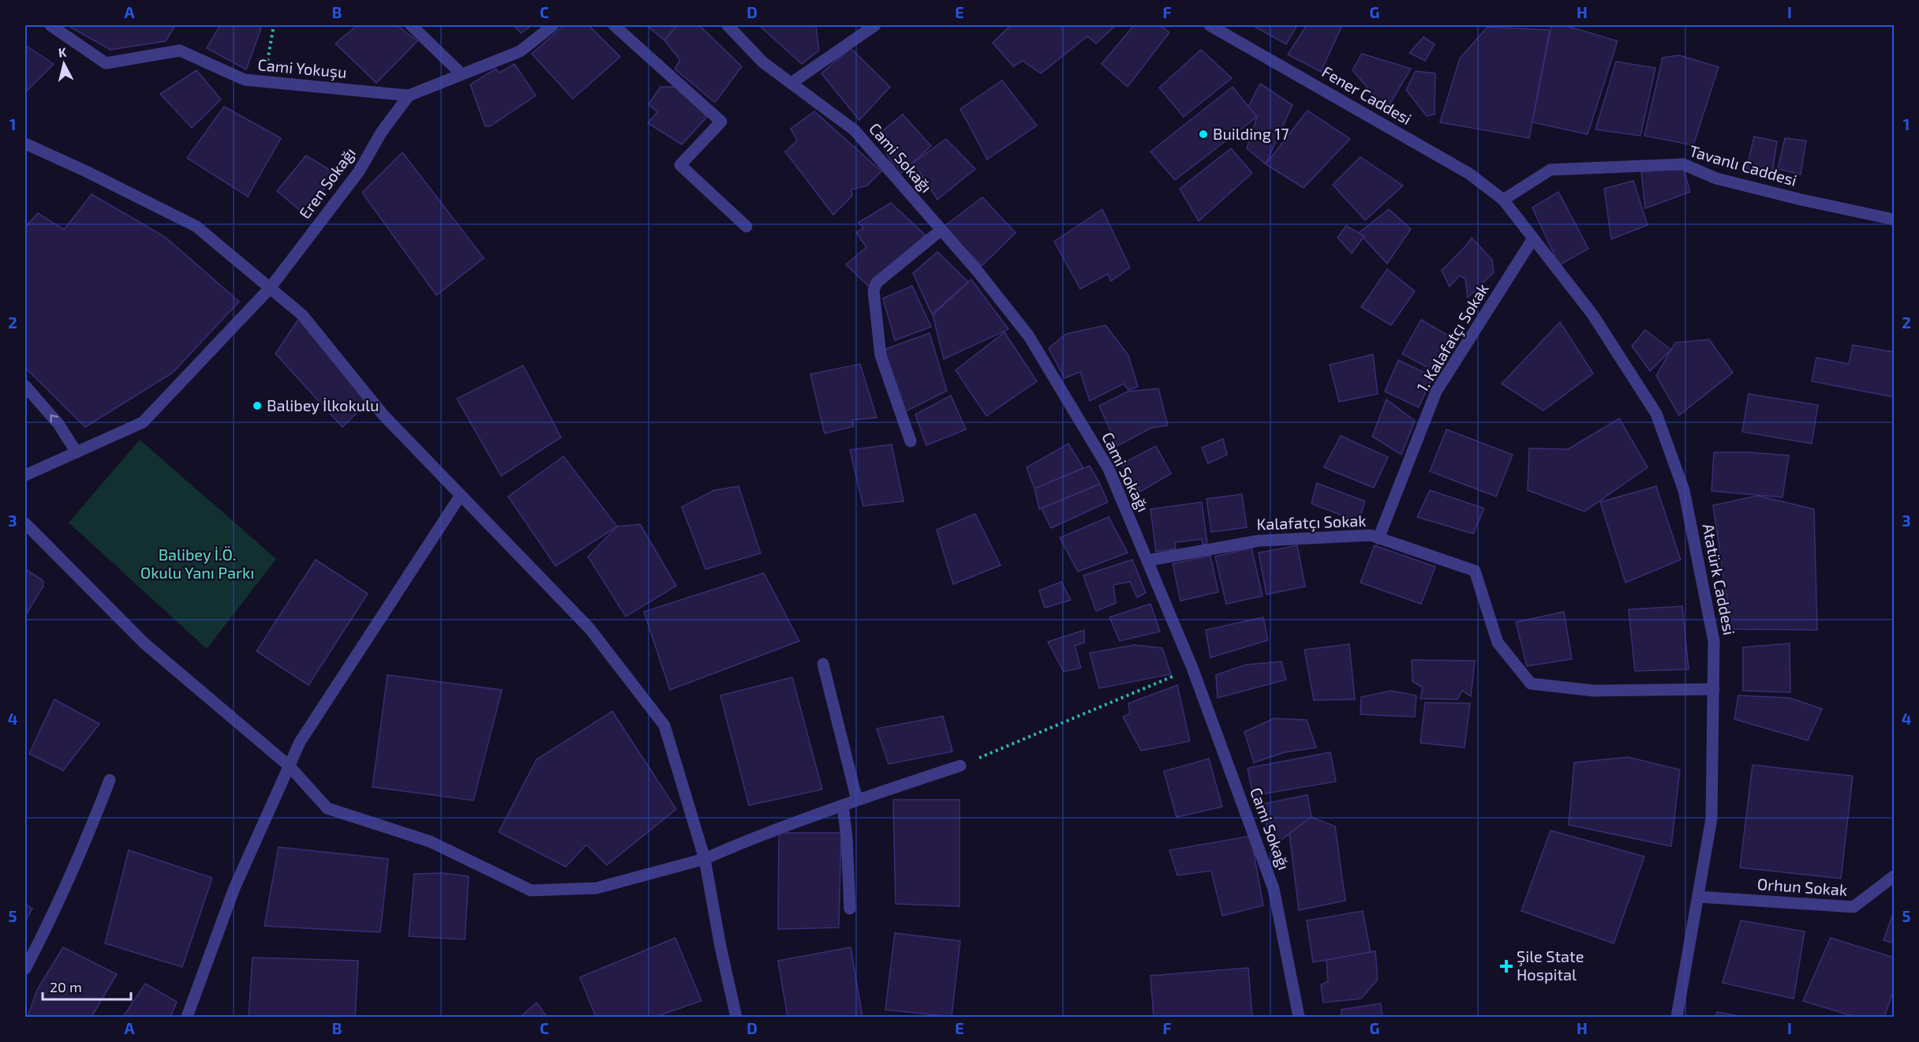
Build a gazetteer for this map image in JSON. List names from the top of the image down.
{
  "streets": {
    "street": [
      "Cami Yokuşu",
      "Fener Caddesi",
      "Cami Sokağı",
      "Tavanlı Caddesi",
      "Eren Sokağı",
      "1. Kalafatçı Sokak",
      "Kalafatçı Sokak",
      "Atatürk Caddesi",
      "Orhun Sokak"
    ]
  },
  "crossings": [
    ["Cami Yokuşu", "Eren Sokağı"],
    ["Fener Caddesi", "Tavanlı Caddesi"],
    ["Fener Caddesi", "Atatürk Caddesi"],
    ["Cami Sokağı", "Kalafatçı Sokak"],
    ["Tavanlı Caddesi", "Atatürk Caddesi"],
    ["1. Kalafatçı Sokak", "Kalafatçı Sokak"],
    ["1. Kalafatçı Sokak", "Atatürk Caddesi"],
    ["Kalafatçı Sokak", "Atatürk Caddesi"],
    ["Atatürk Caddesi", "Orhun Sokak"]
  ],
  "parks": ["Balibey İ.Ö. Okulu Yanı Parkı"],
  "places": {
    "other": ["Building 17", "Balibey İlkokulu"],
    "health": ["Şile State Hospital"]
  },
  "scale_bar": "20 m",
  "north": "top",
  "grid": {
    "columns": [
      "A",
      "B",
      "C",
      "D",
      "E",
      "F",
      "G",
      "H",
      "I"
    ],
    "rows": [
      "1",
      "2",
      "3",
      "4",
      "5"
    ]
  }
}
